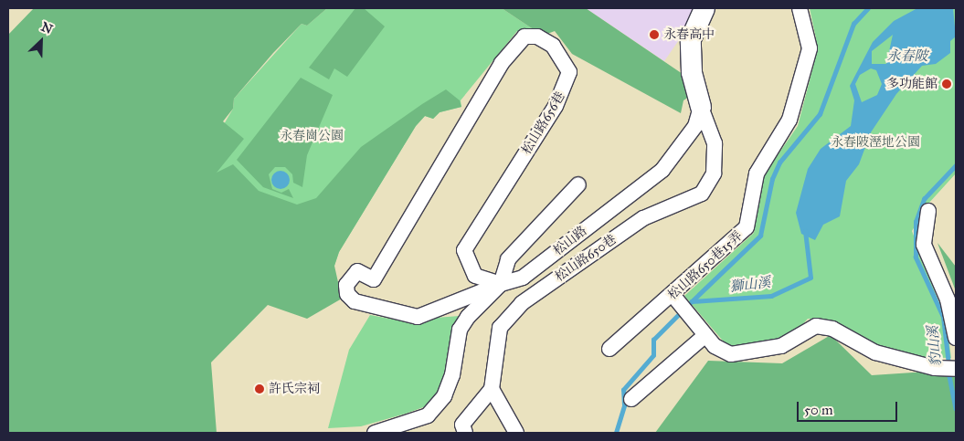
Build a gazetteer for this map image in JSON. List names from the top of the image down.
{
  "streets": {
    "street": [
      "松山路656巷",
      "松山路",
      "松山路650巷",
      "松山路650巷15弄"
    ]
  },
  "crossings": [
    ["松山路656巷", "松山路"],
    ["松山路", "松山路650巷"]
  ],
  "water": ["永春陂", "獅山溪", "豹山溪"],
  "parks": ["永春崗公園", "永春陂溼地公園"],
  "places": ["永春高中", "多功能館", "許氏宗祠"],
  "scale_bar": "50 m",
  "north": "top right"
}
